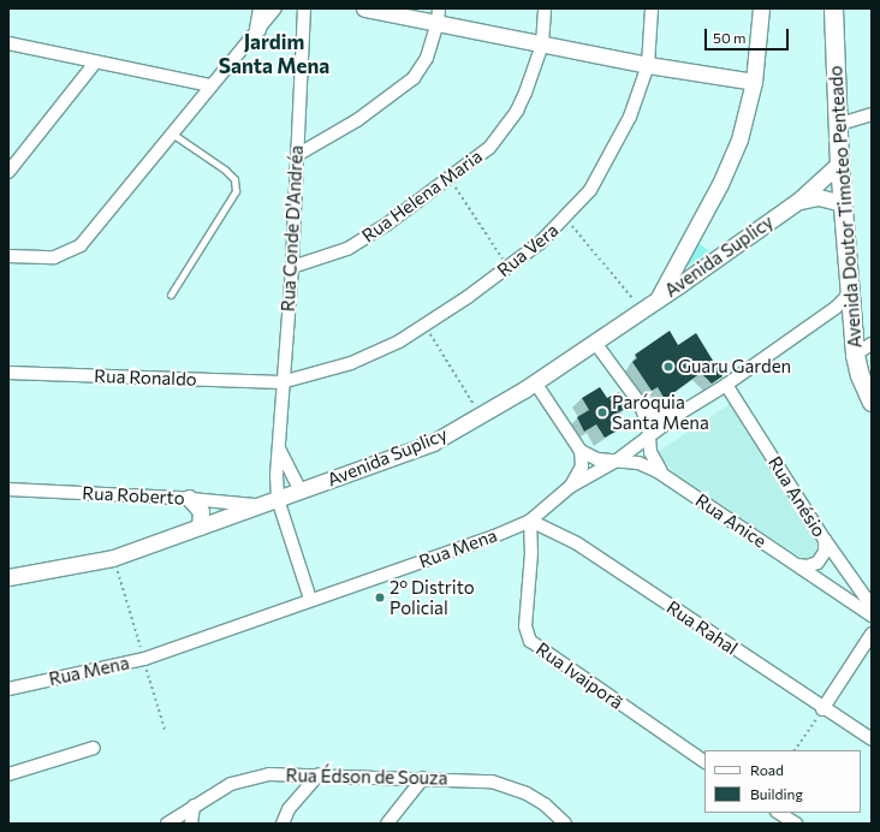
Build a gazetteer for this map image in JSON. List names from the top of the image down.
{
  "streets": {
    "main road": ["Avenida Doutor Timoteo Penteado"],
    "street": [
      "Rua Helena Maria",
      "Rua Conde D'Andréa",
      "Rua Vera",
      "Avenida Suplicy",
      "Rua Ronaldo",
      "Rua Roberto",
      "Rua Anésio",
      "Rua Anice",
      "Rua Mena",
      "Rua Rahal",
      "Rua Ivaiporã",
      "Rua Édson de Souza"
    ]
  },
  "crossings": [
    ["Rua Helena Maria", "Rua Conde D'Andréa"],
    ["Avenida Doutor Timoteo Penteado", "Avenida Suplicy"],
    ["Avenida Doutor Timoteo Penteado", "Rua Mena"],
    ["Rua Conde D'Andréa", "Rua Vera"],
    ["Rua Conde D'Andréa", "Avenida Suplicy"],
    ["Rua Conde D'Andréa", "Rua Ronaldo"],
    ["Rua Conde D'Andréa", "Rua Mena"],
    ["Rua Vera", "Rua Ronaldo"],
    ["Avenida Suplicy", "Rua Roberto"],
    ["Rua Anésio", "Rua Mena"],
    ["Rua Anice", "Rua Mena"],
    ["Rua Mena", "Rua Rahal"],
    ["Rua Mena", "Rua Ivaiporã"],
    ["Rua Rahal", "Rua Ivaiporã"]
  ],
  "districts": ["Jardim Santa Mena"],
  "places": ["Guaru Garden", "Paróquia Santa Mena", "2º Distrito Policial"],
  "legend": ["Road", "Building"],
  "scale_bar": "50 m"
}
